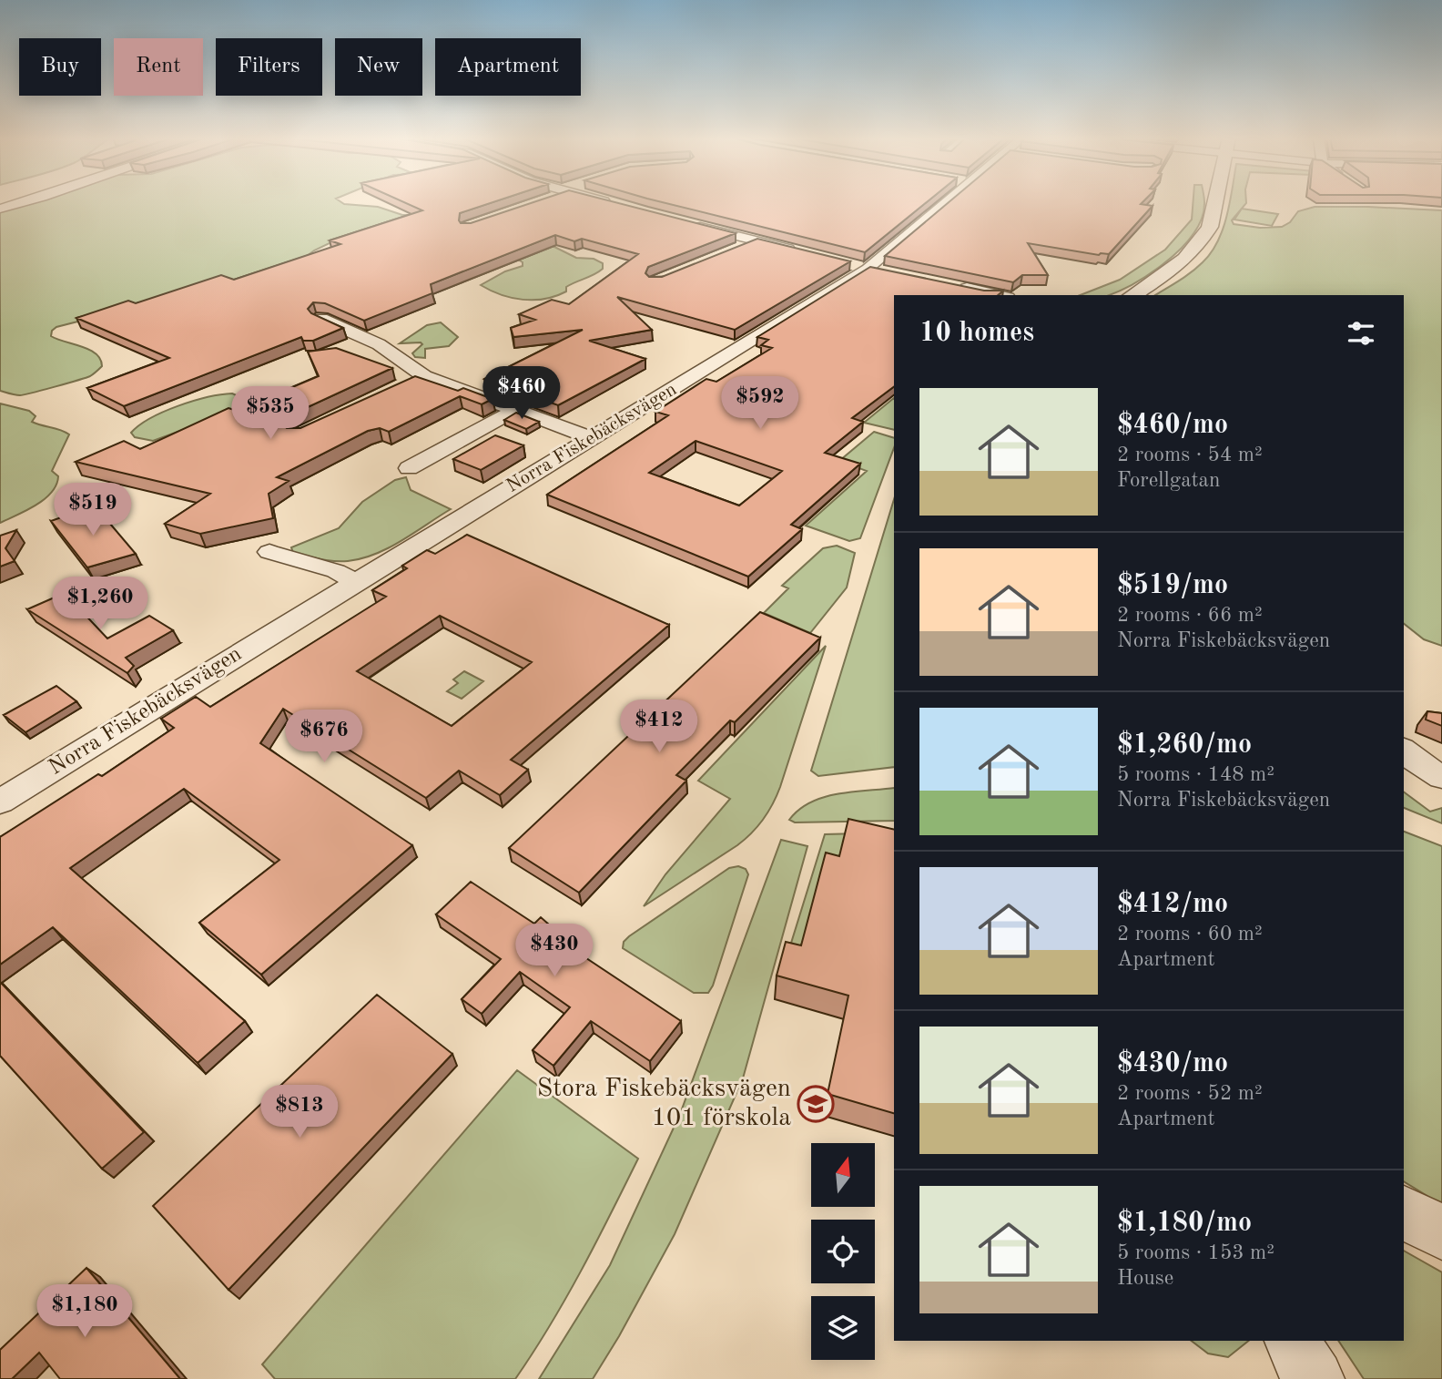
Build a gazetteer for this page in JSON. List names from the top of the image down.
{
  "streets": {
    "street": ["Norra Fiskebäcksvägen"]
  },
  "places": {
    "school or university": ["Stora Fiskebäcksvägen 101 förskola"]
  },
  "north": "top",
  "page": {
    "chip": [
      "Buy",
      "Rent",
      "Filters",
      "New",
      "Apartment"
    ],
    "heading": "10 homes",
    "price": [
      "$460",
      "$592",
      "$535",
      "$519",
      "$1,260",
      "$412",
      "$676",
      "$430",
      "$813",
      "$1,180"
    ],
    "list": [
      {
        "name": "$460/mo",
        "note": "2 rooms · 54 m² · Forellgatan"
      },
      {
        "name": "$519/mo",
        "note": "2 rooms · 66 m² · Norra Fiskebäcksvägen"
      },
      {
        "name": "$1,260/mo",
        "note": "5 rooms · 148 m² · Norra Fiskebäcksvägen"
      },
      {
        "name": "$412/mo",
        "note": "2 rooms · 60 m² · Apartment"
      },
      {
        "name": "$430/mo",
        "note": "2 rooms · 52 m² · Apartment"
      },
      {
        "name": "$1,180/mo",
        "note": "5 rooms · 153 m² · House"
      }
    ]
  }
}
